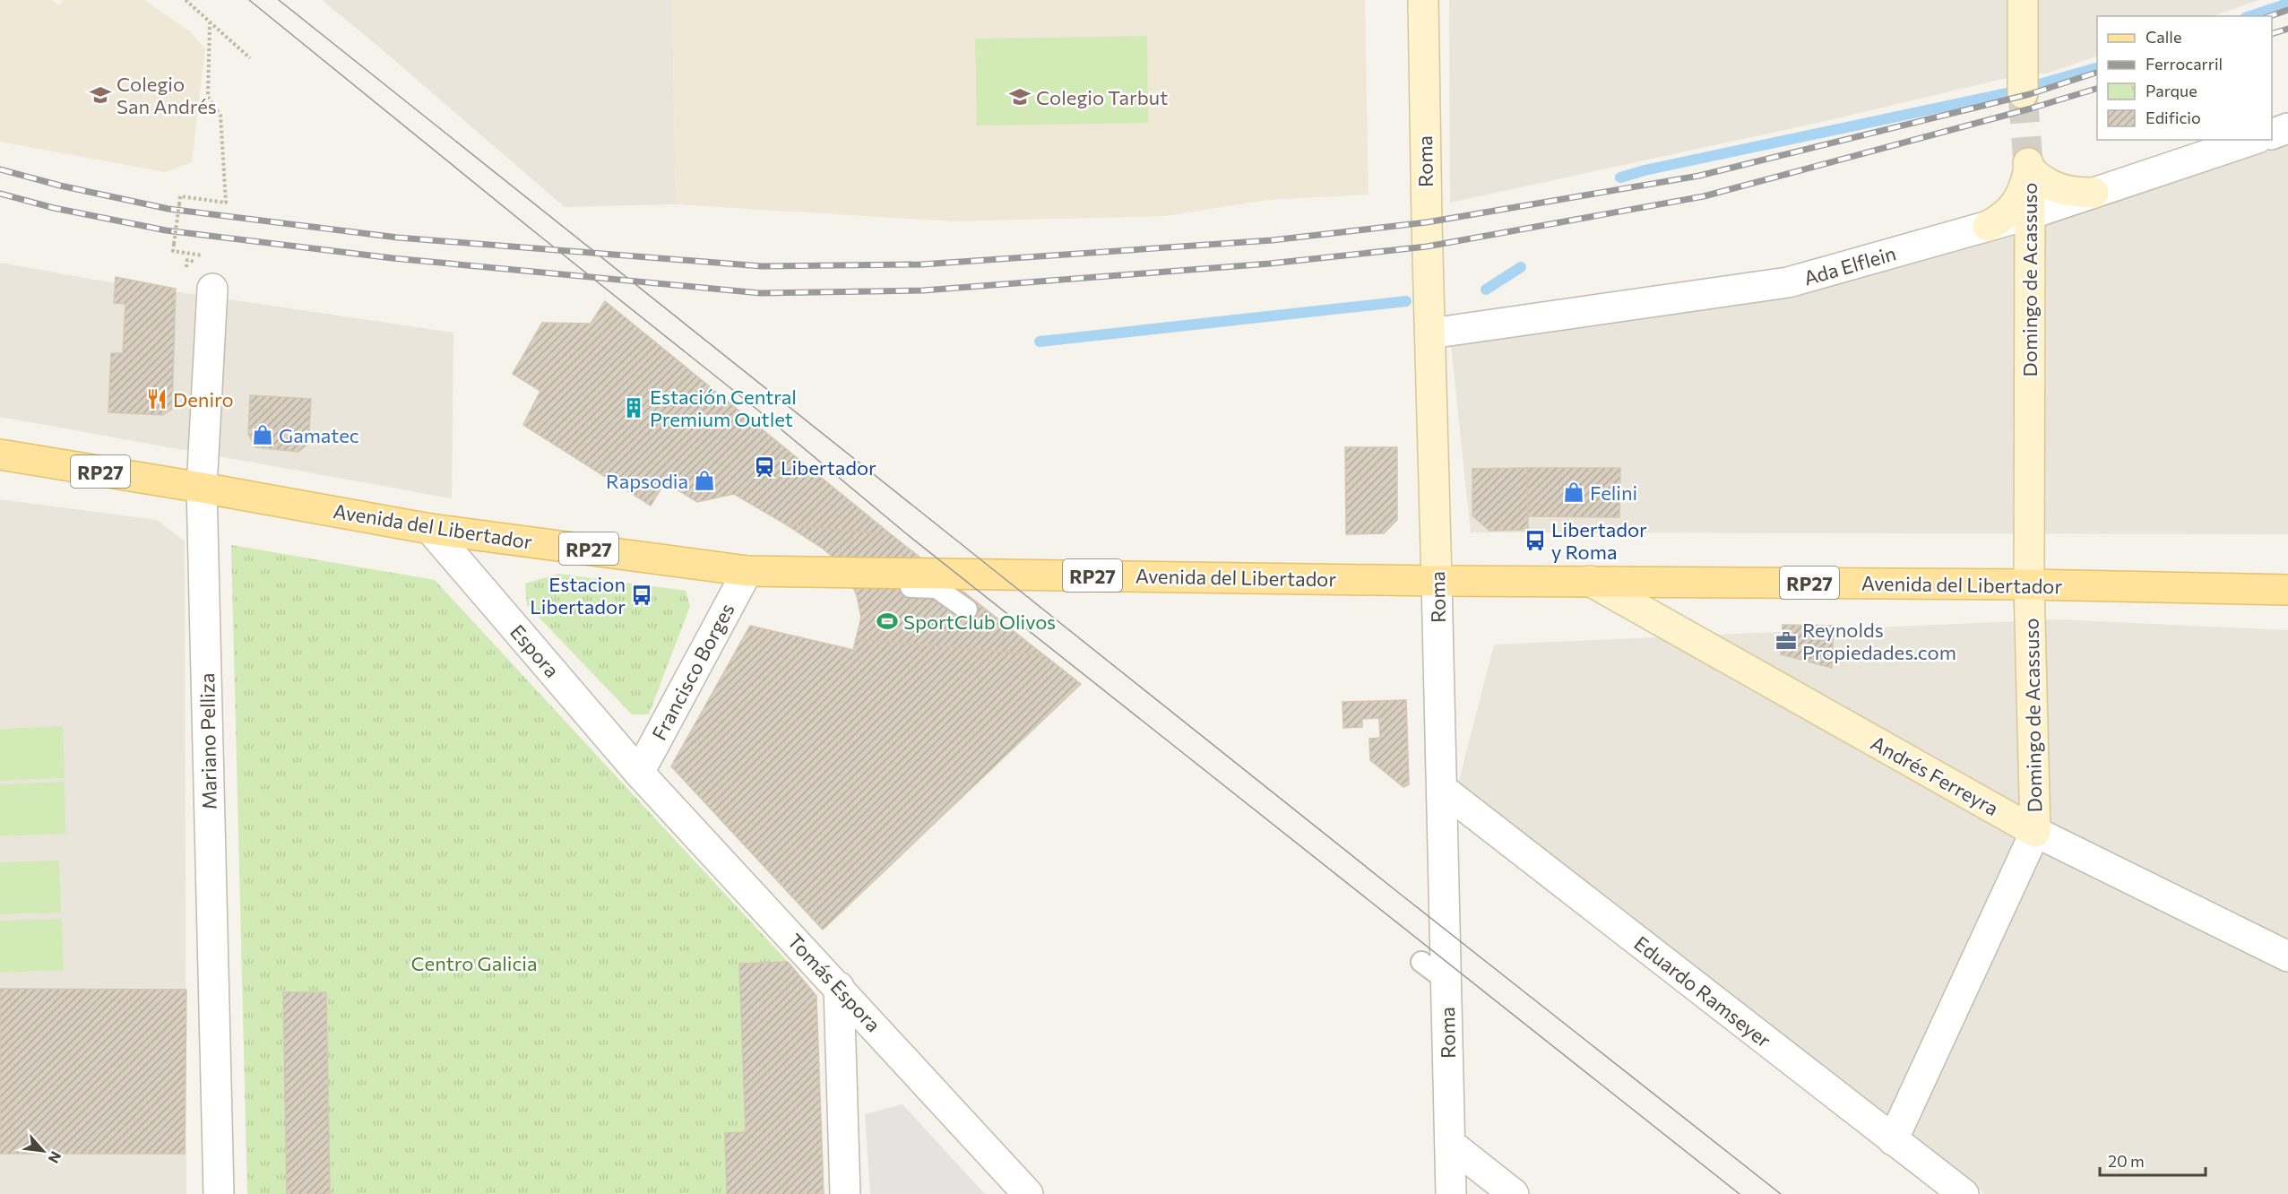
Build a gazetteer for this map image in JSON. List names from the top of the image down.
{
  "streets": {
    "main road": ["RP27", "Avenida del Libertador"],
    "street": [
      "Roma",
      "Ada Elflein",
      "Domingo de Acassuso",
      "Espora",
      "Francisco Borges",
      "Mariano Pelliza",
      "Andrés Ferreyra",
      "Tomás Espora",
      "Eduardo Ramseyer"
    ]
  },
  "crossings": [
    ["Roma", "Ada Elflein"],
    ["Roma", "Avenida del Libertador"],
    ["Roma", "Eduardo Ramseyer"],
    ["Ada Elflein", "Domingo de Acassuso"],
    ["Domingo de Acassuso", "Avenida del Libertador"],
    ["Domingo de Acassuso", "Andrés Ferreyra"],
    ["Domingo de Acassuso", "Eduardo Ramseyer"],
    ["Avenida del Libertador", "Espora"],
    ["Avenida del Libertador", "Francisco Borges"],
    ["Avenida del Libertador", "Mariano Pelliza"],
    ["Avenida del Libertador", "Andrés Ferreyra"],
    ["Espora", "Francisco Borges"],
    ["Espora", "Tomás Espora"],
    ["Francisco Borges", "Tomás Espora"]
  ],
  "parks": ["Centro Galicia"],
  "places": {
    "school or university": ["Colegio San Andrés", "Colegio Tarbut"],
    "restaurant": ["Deniro"],
    "building": ["Estación Central Premium Outlet"],
    "shop": ["Gamatec", "Rapsodia", "Felini"],
    "station": ["Libertador"],
    "bus stop": ["Libertador y Roma", "Estacion Libertador"],
    "sports": ["SportClub Olivos"],
    "office": ["Reynolds Propiedades.com"]
  },
  "legend": [
    "Calle",
    "Ferrocarril",
    "Parque",
    "Edificio"
  ],
  "scale_bar": "20 m",
  "north": "bottom right"
}
